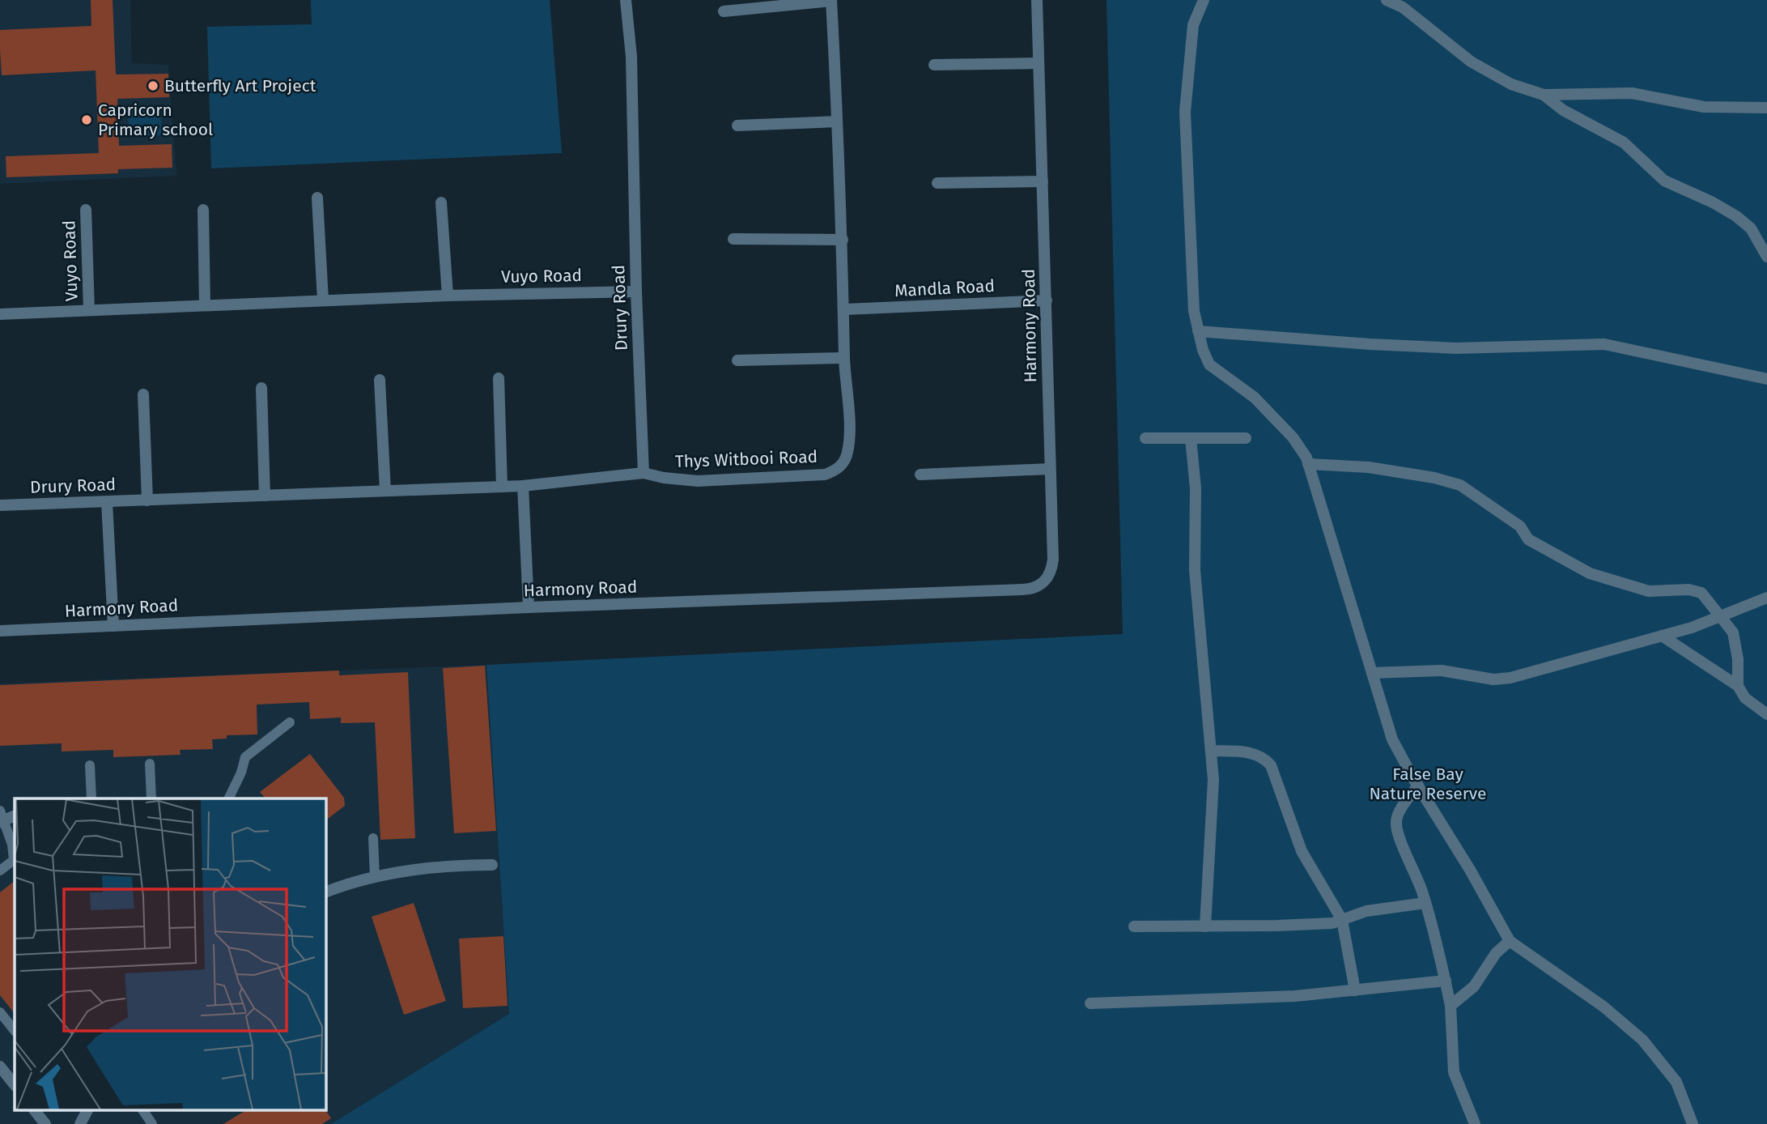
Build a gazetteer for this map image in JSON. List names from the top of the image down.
{
  "streets": {
    "street": [
      "Vuyo Road",
      "Mandla Road",
      "Drury Road",
      "Harmony Road",
      "Thys Witbooi Road"
    ]
  },
  "crossings": [
    ["Vuyo Road", "Drury Road"],
    ["Mandla Road", "Harmony Road"],
    ["Mandla Road", "Thys Witbooi Road"],
    ["Drury Road", "Thys Witbooi Road"]
  ],
  "parks": ["False Bay Nature Reserve"],
  "places": ["Butterfly Art Project", "Capricorn Primary school"]
}
